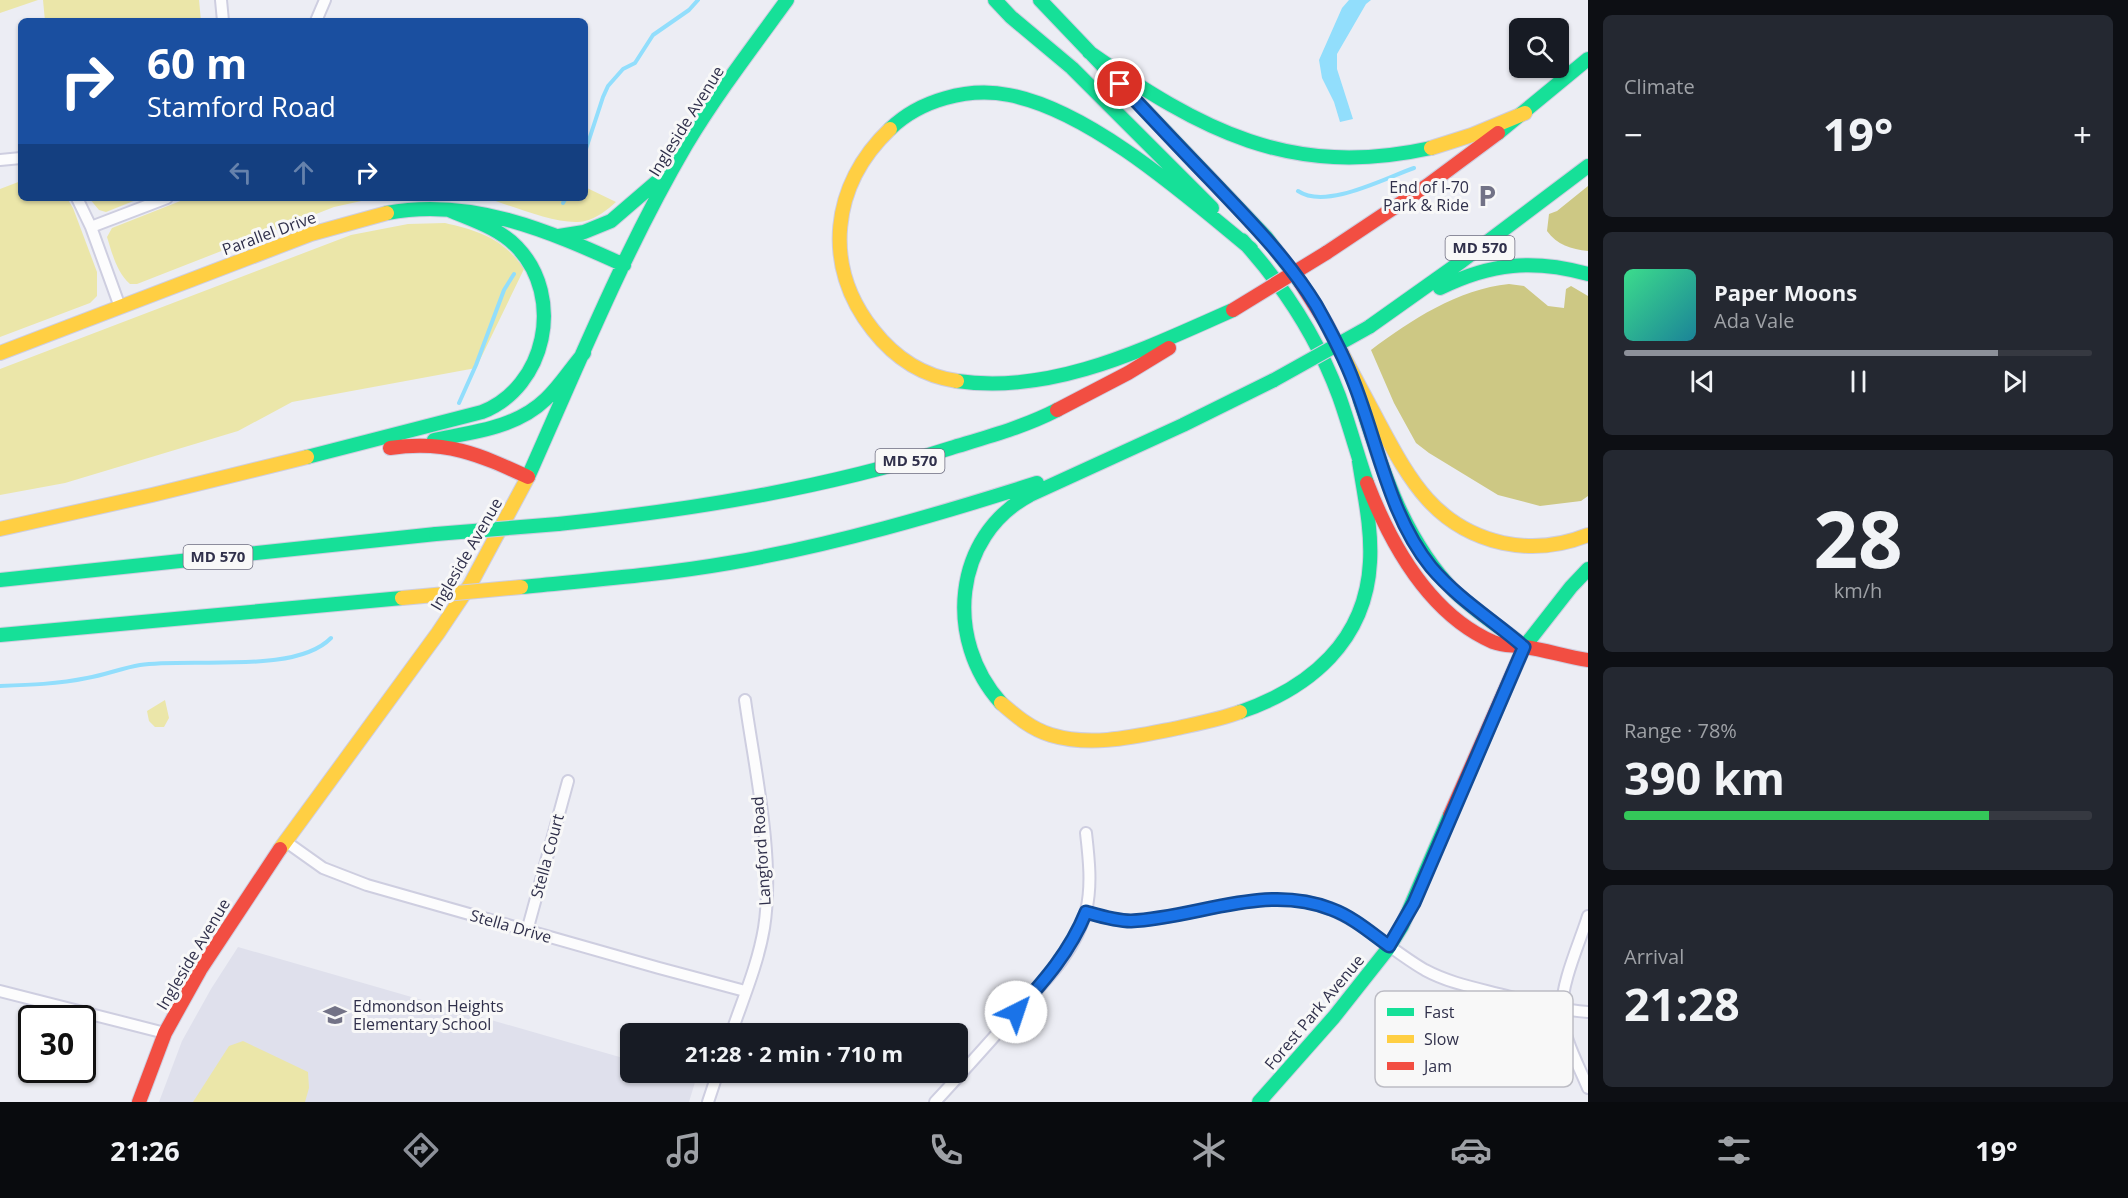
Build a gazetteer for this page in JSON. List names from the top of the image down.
{
  "streets": {
    "main road": [
      "Ingleside Avenue",
      "Parallel Drive",
      "MD 570",
      "Forest Park Avenue"
    ],
    "street": ["Langford Road", "Stella Court", "Stella Drive"]
  },
  "crossings": [
    ["Ingleside Avenue", "Parallel Drive"],
    ["Ingleside Avenue", "Stella Drive"],
    ["Langford Road", "Stella Drive"],
    ["Stella Court", "Stella Drive"]
  ],
  "places": {
    "parking": ["End of I-70 Park & Ride"],
    "school or university": ["Edmondson Heights Elementary School"]
  },
  "legend": ["Fast", "Slow", "Jam"],
  "page": {
    "tile": [
      "Climate",
      ["28", "km/h"],
      ["Range · 78%", "390 km"],
      ["Arrival", "21:28"]
    ],
    "turn": ["60 m", "Stamford Road"],
    "heat": ["−", "19°", "+"],
    "song": ["Paper Moons", "Ada Vale"],
    "limit": "30",
    "trip": "21:28 · 2 min · 710 m",
    "tabs": ["21:26", "19°"]
  }
}
